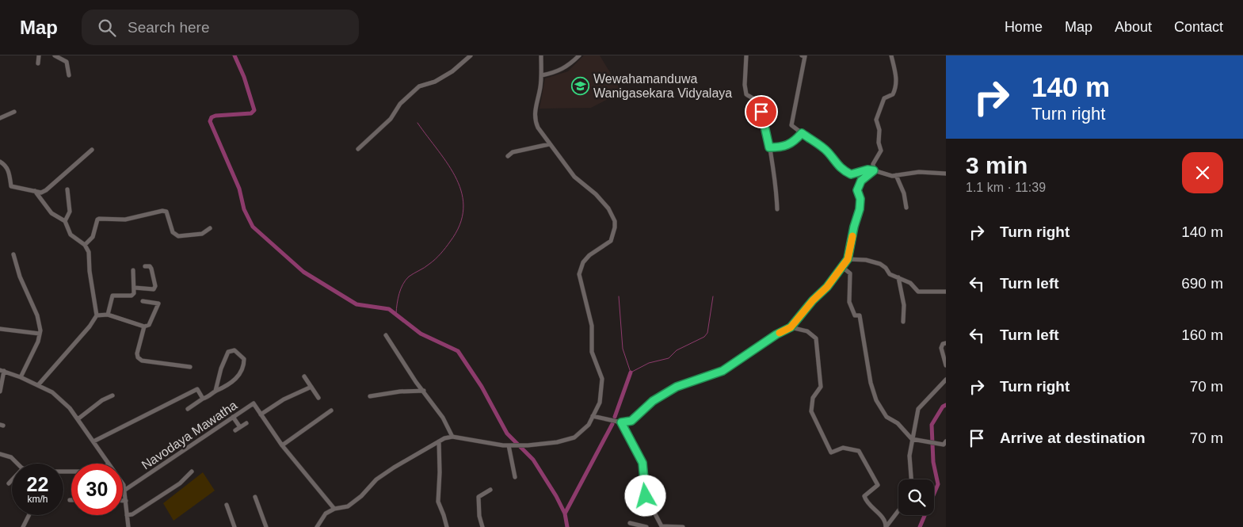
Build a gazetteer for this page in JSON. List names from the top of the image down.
{
  "streets": {
    "street": ["Navodaya Mawatha"]
  },
  "places": {
    "school or university": ["Wewahamanduwa Wanigasekara Vidyalaya"]
  },
  "page": {
    "header": "Map",
    "search": "Search here",
    "nav": [
      "Home",
      "Map",
      "About",
      "Contact"
    ],
    "turn": ["140 m", "Turn right"],
    "heading": ["3 min", "1.1 km · 11:39"],
    "list": [
      {
        "name": "Turn right",
        "value": "140 m"
      },
      {
        "name": "Turn left",
        "value": "690 m"
      },
      {
        "name": "Turn left",
        "value": "160 m"
      },
      {
        "name": "Turn right",
        "value": "70 m"
      },
      {
        "name": "Arrive at destination",
        "value": "70 m"
      }
    ],
    "speed": "22 km/h",
    "limit": "30"
  }
}
